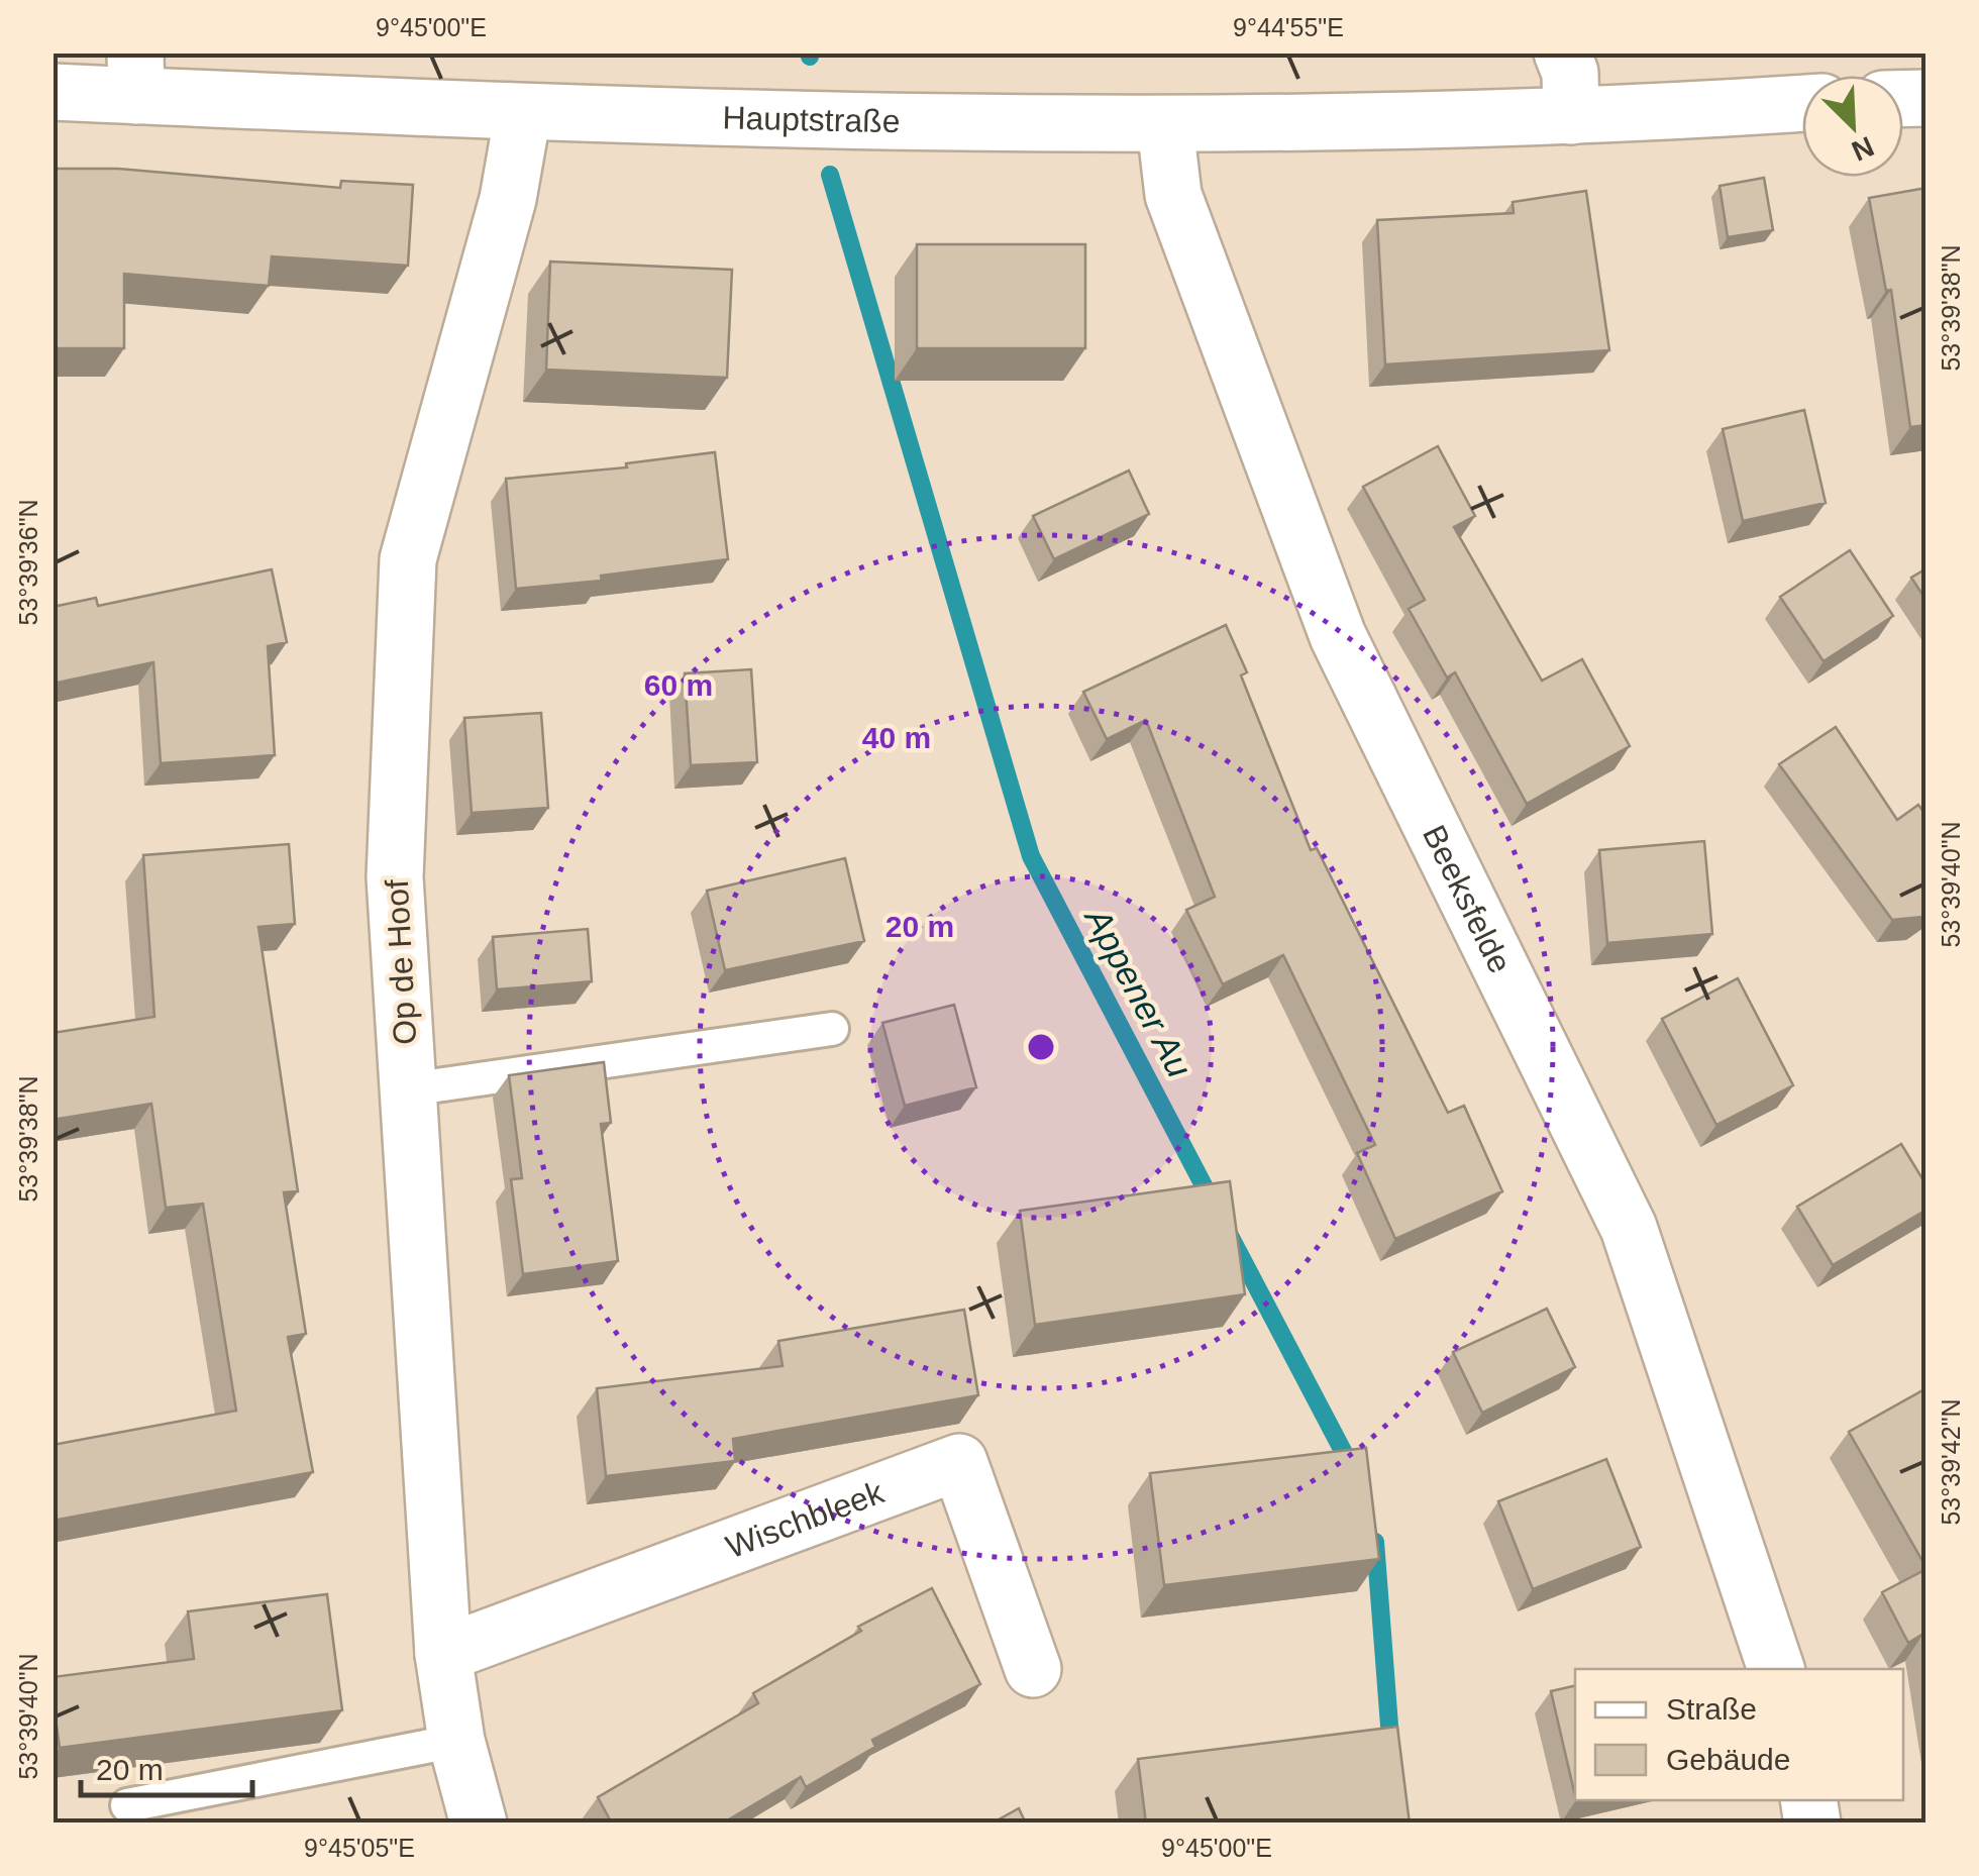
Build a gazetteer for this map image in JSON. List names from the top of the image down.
{
  "streets": {
    "street": [
      "Hauptstraße",
      "Beeksfelde",
      "Op de Hoof",
      "Wischbleek"
    ]
  },
  "crossings": [
    ["Hauptstraße", "Beeksfelde"],
    ["Hauptstraße", "Op de Hoof"],
    ["Op de Hoof", "Wischbleek"]
  ],
  "water": ["Appener Au"],
  "legend": ["Straße", "Gebäude"],
  "scale_bar": "20 m",
  "north": "bottom right",
  "coordinates": [
    "9°45'00\"E",
    "9°44'55\"E",
    "53°39'38\"N",
    "53°39'36\"N",
    "53°39'40\"N",
    "53°39'42\"N",
    "9°45'05\"E"
  ],
  "rings": ["60 m", "40 m", "20 m"]
}
